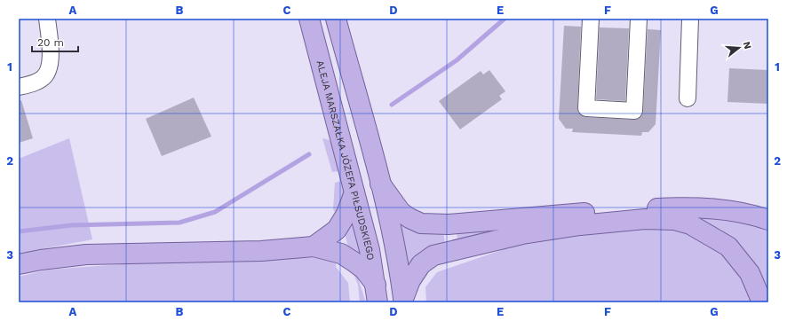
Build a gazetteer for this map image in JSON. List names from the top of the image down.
{
  "streets": {
    "main road": ["ALEJA MARSZAŁKA JÓZEFA PIŁSUDSKIEGO"]
  },
  "scale_bar": "20 m",
  "north": "right",
  "grid": {
    "columns": [
      "A",
      "B",
      "C",
      "D",
      "E",
      "F",
      "G"
    ],
    "rows": ["1", "2", "3"]
  }
}
